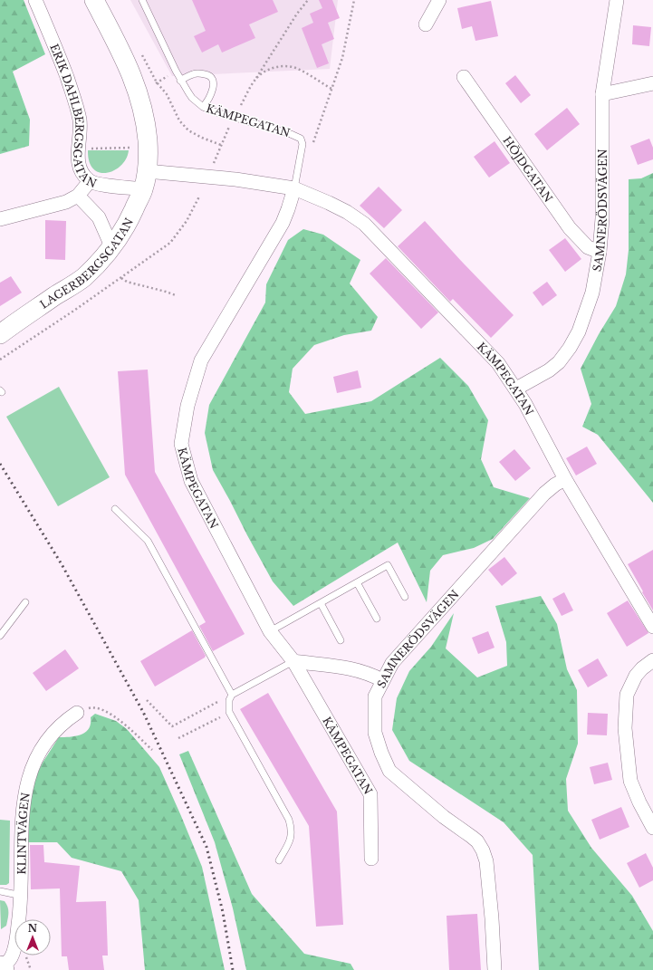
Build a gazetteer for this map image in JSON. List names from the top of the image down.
{
  "streets": {
    "street": [
      "ERIK DAHLBERGSGATAN",
      "KÄMPEGATAN",
      "HÖJDGATAN",
      "SAMNERÖDSVÄGEN",
      "LAGERBERGSGATAN",
      "KLINTVÄGEN"
    ]
  },
  "crossings": [
    ["ERIK DAHLBERGSGATAN", "KÄMPEGATAN"],
    ["ERIK DAHLBERGSGATAN", "LAGERBERGSGATAN"],
    ["KÄMPEGATAN", "SAMNERÖDSVÄGEN"],
    ["KÄMPEGATAN", "LAGERBERGSGATAN"],
    ["HÖJDGATAN", "SAMNERÖDSVÄGEN"]
  ],
  "north": "top"
}
